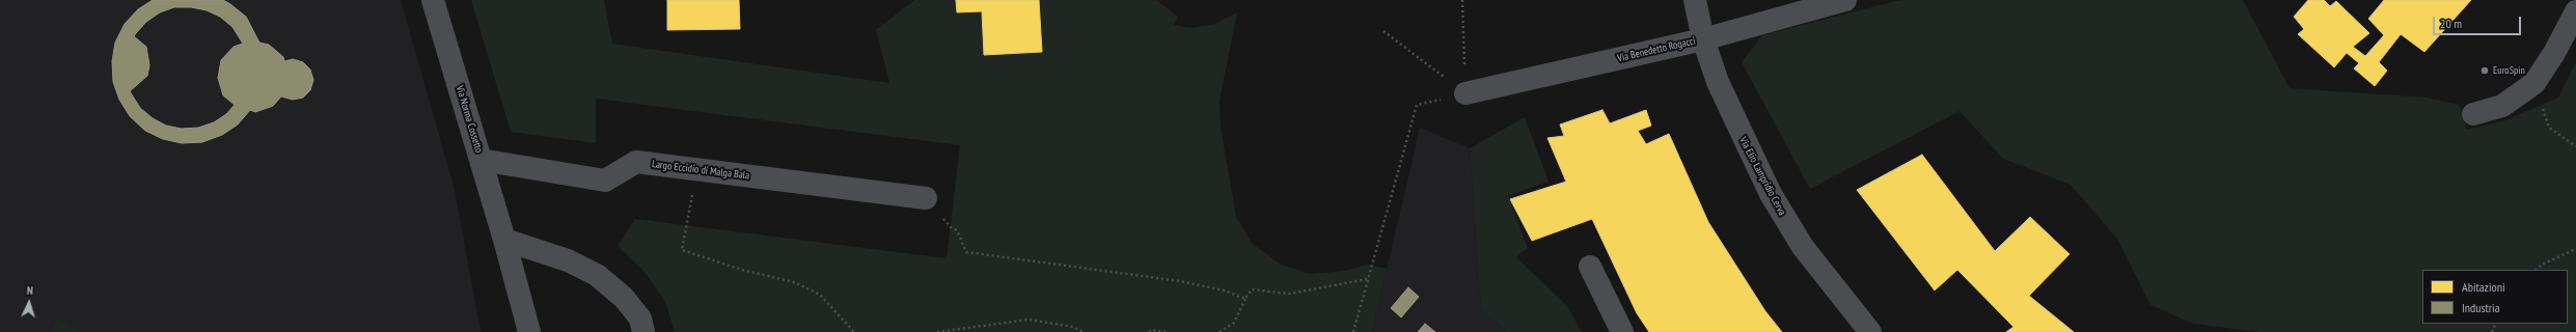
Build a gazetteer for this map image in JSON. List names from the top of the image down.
{
  "streets": {
    "street": [
      "Via Benedetto Rogacci",
      "Via Norma Cossetto",
      "Largo Eccidio di Malga Bala",
      "Via Elio Lampridio Cerva"
    ]
  },
  "crossings": [
    ["Via Benedetto Rogacci", "Via Elio Lampridio Cerva"],
    ["Via Norma Cossetto", "Largo Eccidio di Malga Bala"]
  ],
  "places": ["EuroSpin"],
  "legend": ["Abitazioni", "Industria"],
  "scale_bar": "20 m",
  "north": "top"
}
